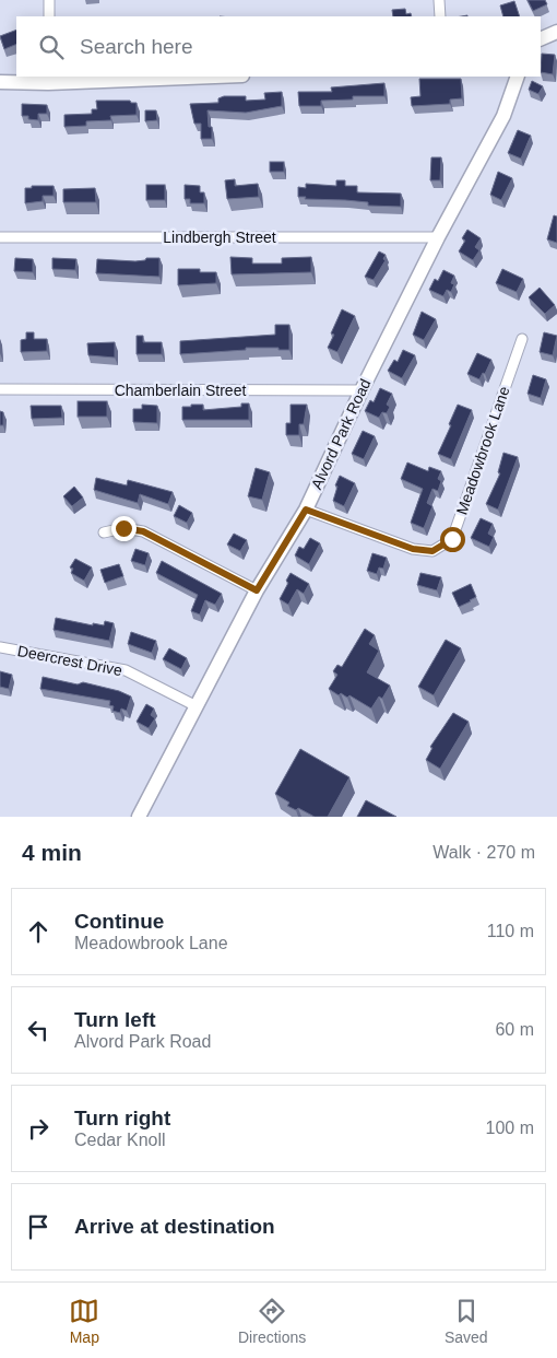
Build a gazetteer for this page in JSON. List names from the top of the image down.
{
  "streets": {
    "street": [
      "Lindbergh Street",
      "Chamberlain Street",
      "Alvord Park Road",
      "Meadowbrook Lane",
      "Deercrest Drive"
    ]
  },
  "crossings": [
    ["Lindbergh Street", "Alvord Park Road"],
    ["Chamberlain Street", "Alvord Park Road"],
    ["Alvord Park Road", "Meadowbrook Lane"],
    ["Alvord Park Road", "Deercrest Drive"]
  ],
  "page": {
    "search": "Search here",
    "heading": ["4 min", "Walk · 270 m"],
    "list": [
      ["Continue", "Meadowbrook Lane", "110 m"],
      ["Turn left", "Alvord Park Road", "60 m"],
      ["Turn right", "Cedar Knoll", "100 m"],
      "Arrive at destination"
    ],
    "nav": ["Map", "Directions", "Saved"]
  }
}
